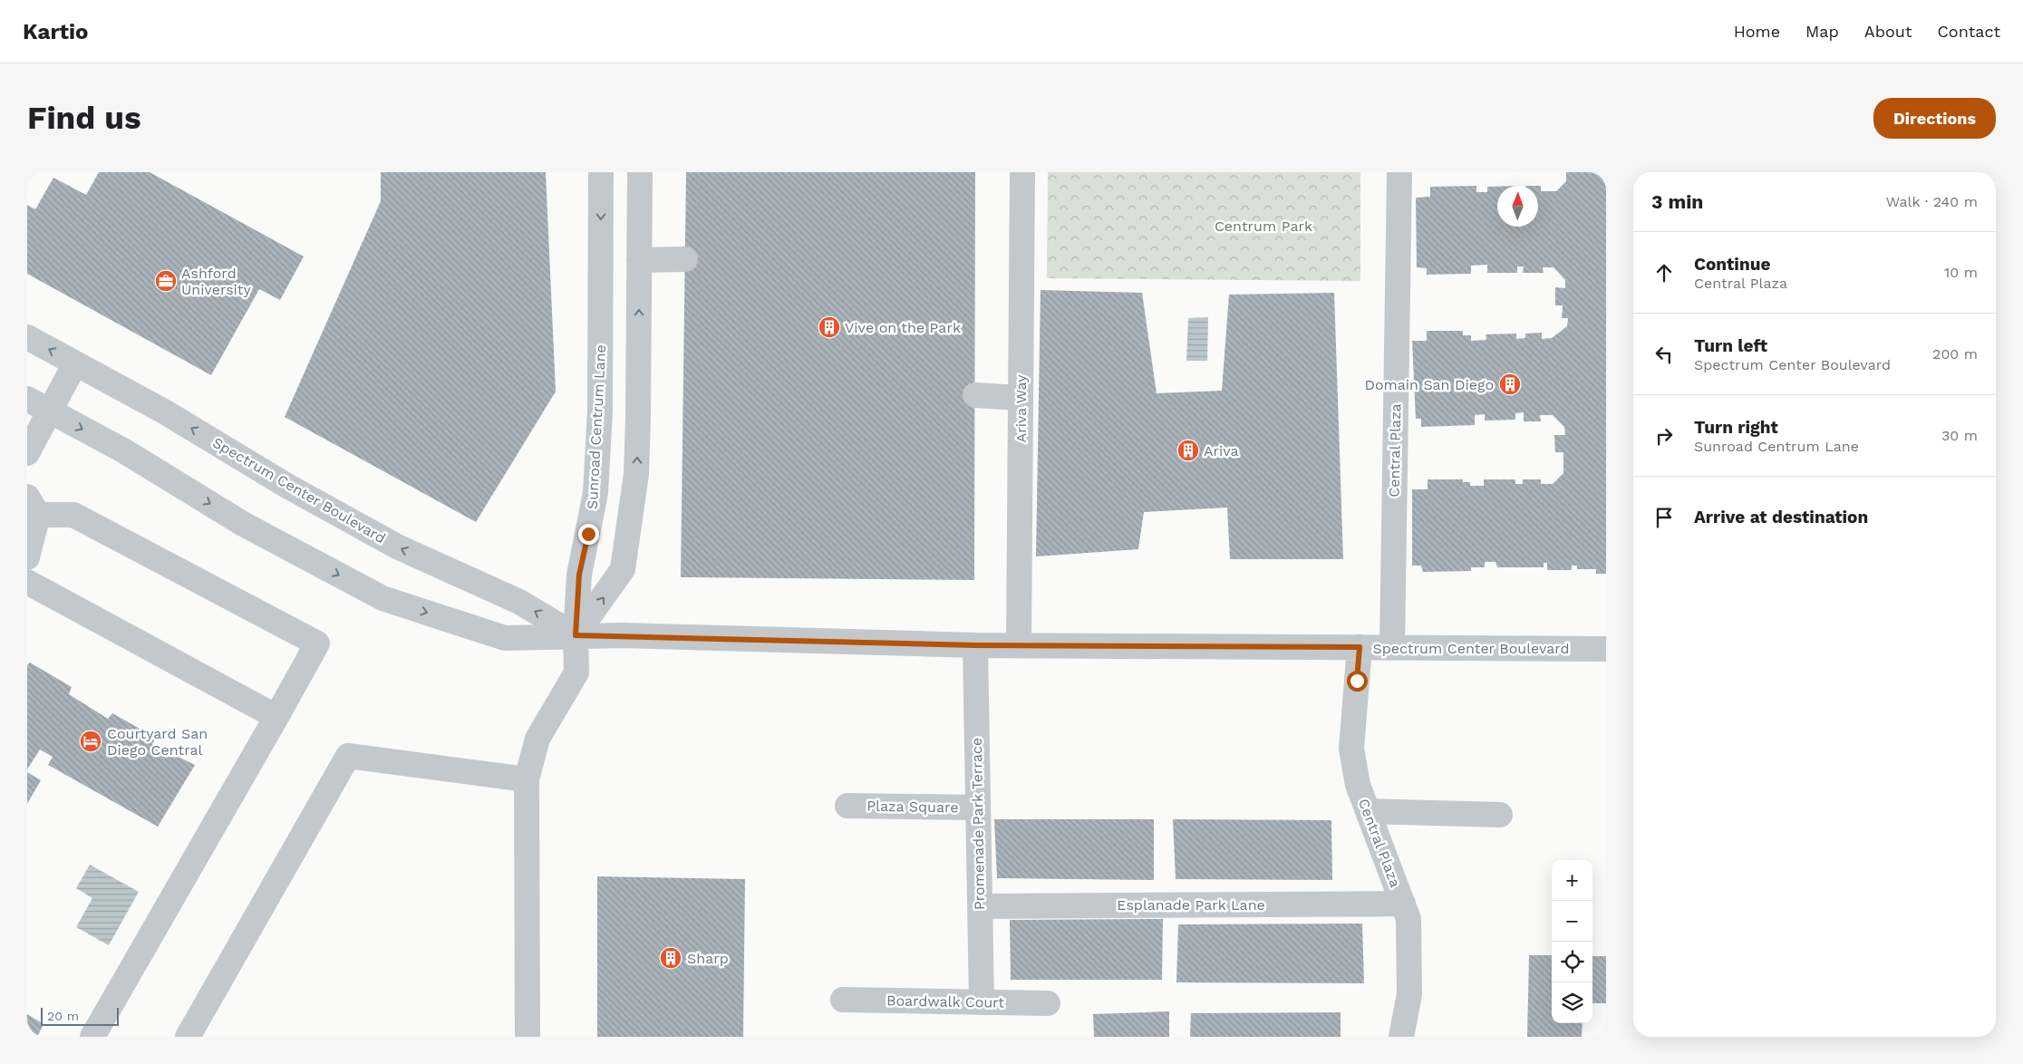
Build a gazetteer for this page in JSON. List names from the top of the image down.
{
  "streets": {
    "street": [
      "Ariva Way",
      "Sunroad Centrum Lane",
      "Central Plaza",
      "Spectrum Center Boulevard",
      "Plaza Square",
      "Promenade Park Terrace",
      "Esplanade Park Lane",
      "Boardwalk Court"
    ]
  },
  "crossings": [
    ["Ariva Way", "Spectrum Center Boulevard"],
    ["Sunroad Centrum Lane", "Spectrum Center Boulevard"],
    ["Central Plaza", "Spectrum Center Boulevard"],
    ["Central Plaza", "Esplanade Park Lane"],
    ["Spectrum Center Boulevard", "Promenade Park Terrace"],
    ["Plaza Square", "Promenade Park Terrace"],
    ["Promenade Park Terrace", "Esplanade Park Lane"],
    ["Promenade Park Terrace", "Boardwalk Court"]
  ],
  "parks": ["Centrum Park"],
  "places": {
    "office": ["Ashford University"],
    "building": [
      "Vive on the Park",
      "Domain San Diego",
      "Ariva",
      "Sharp"
    ],
    "hotel": ["Courtyard San Diego Central"]
  },
  "scale_bar": "20 m",
  "north": "top",
  "page": {
    "header": "Kartio",
    "nav": [
      "Home",
      "Map",
      "About",
      "Contact"
    ],
    "buttons": "Directions",
    "title": "Find us",
    "heading": ["3 min", "Walk · 240 m"],
    "list": [
      ["Continue", "Central Plaza", "10 m"],
      ["Turn left", "Spectrum Center Boulevard", "200 m"],
      ["Turn right", "Sunroad Centrum Lane", "30 m"],
      "Arrive at destination"
    ],
    "map_buttons": ["+", "−"],
    "scale": "20 m"
  }
}
